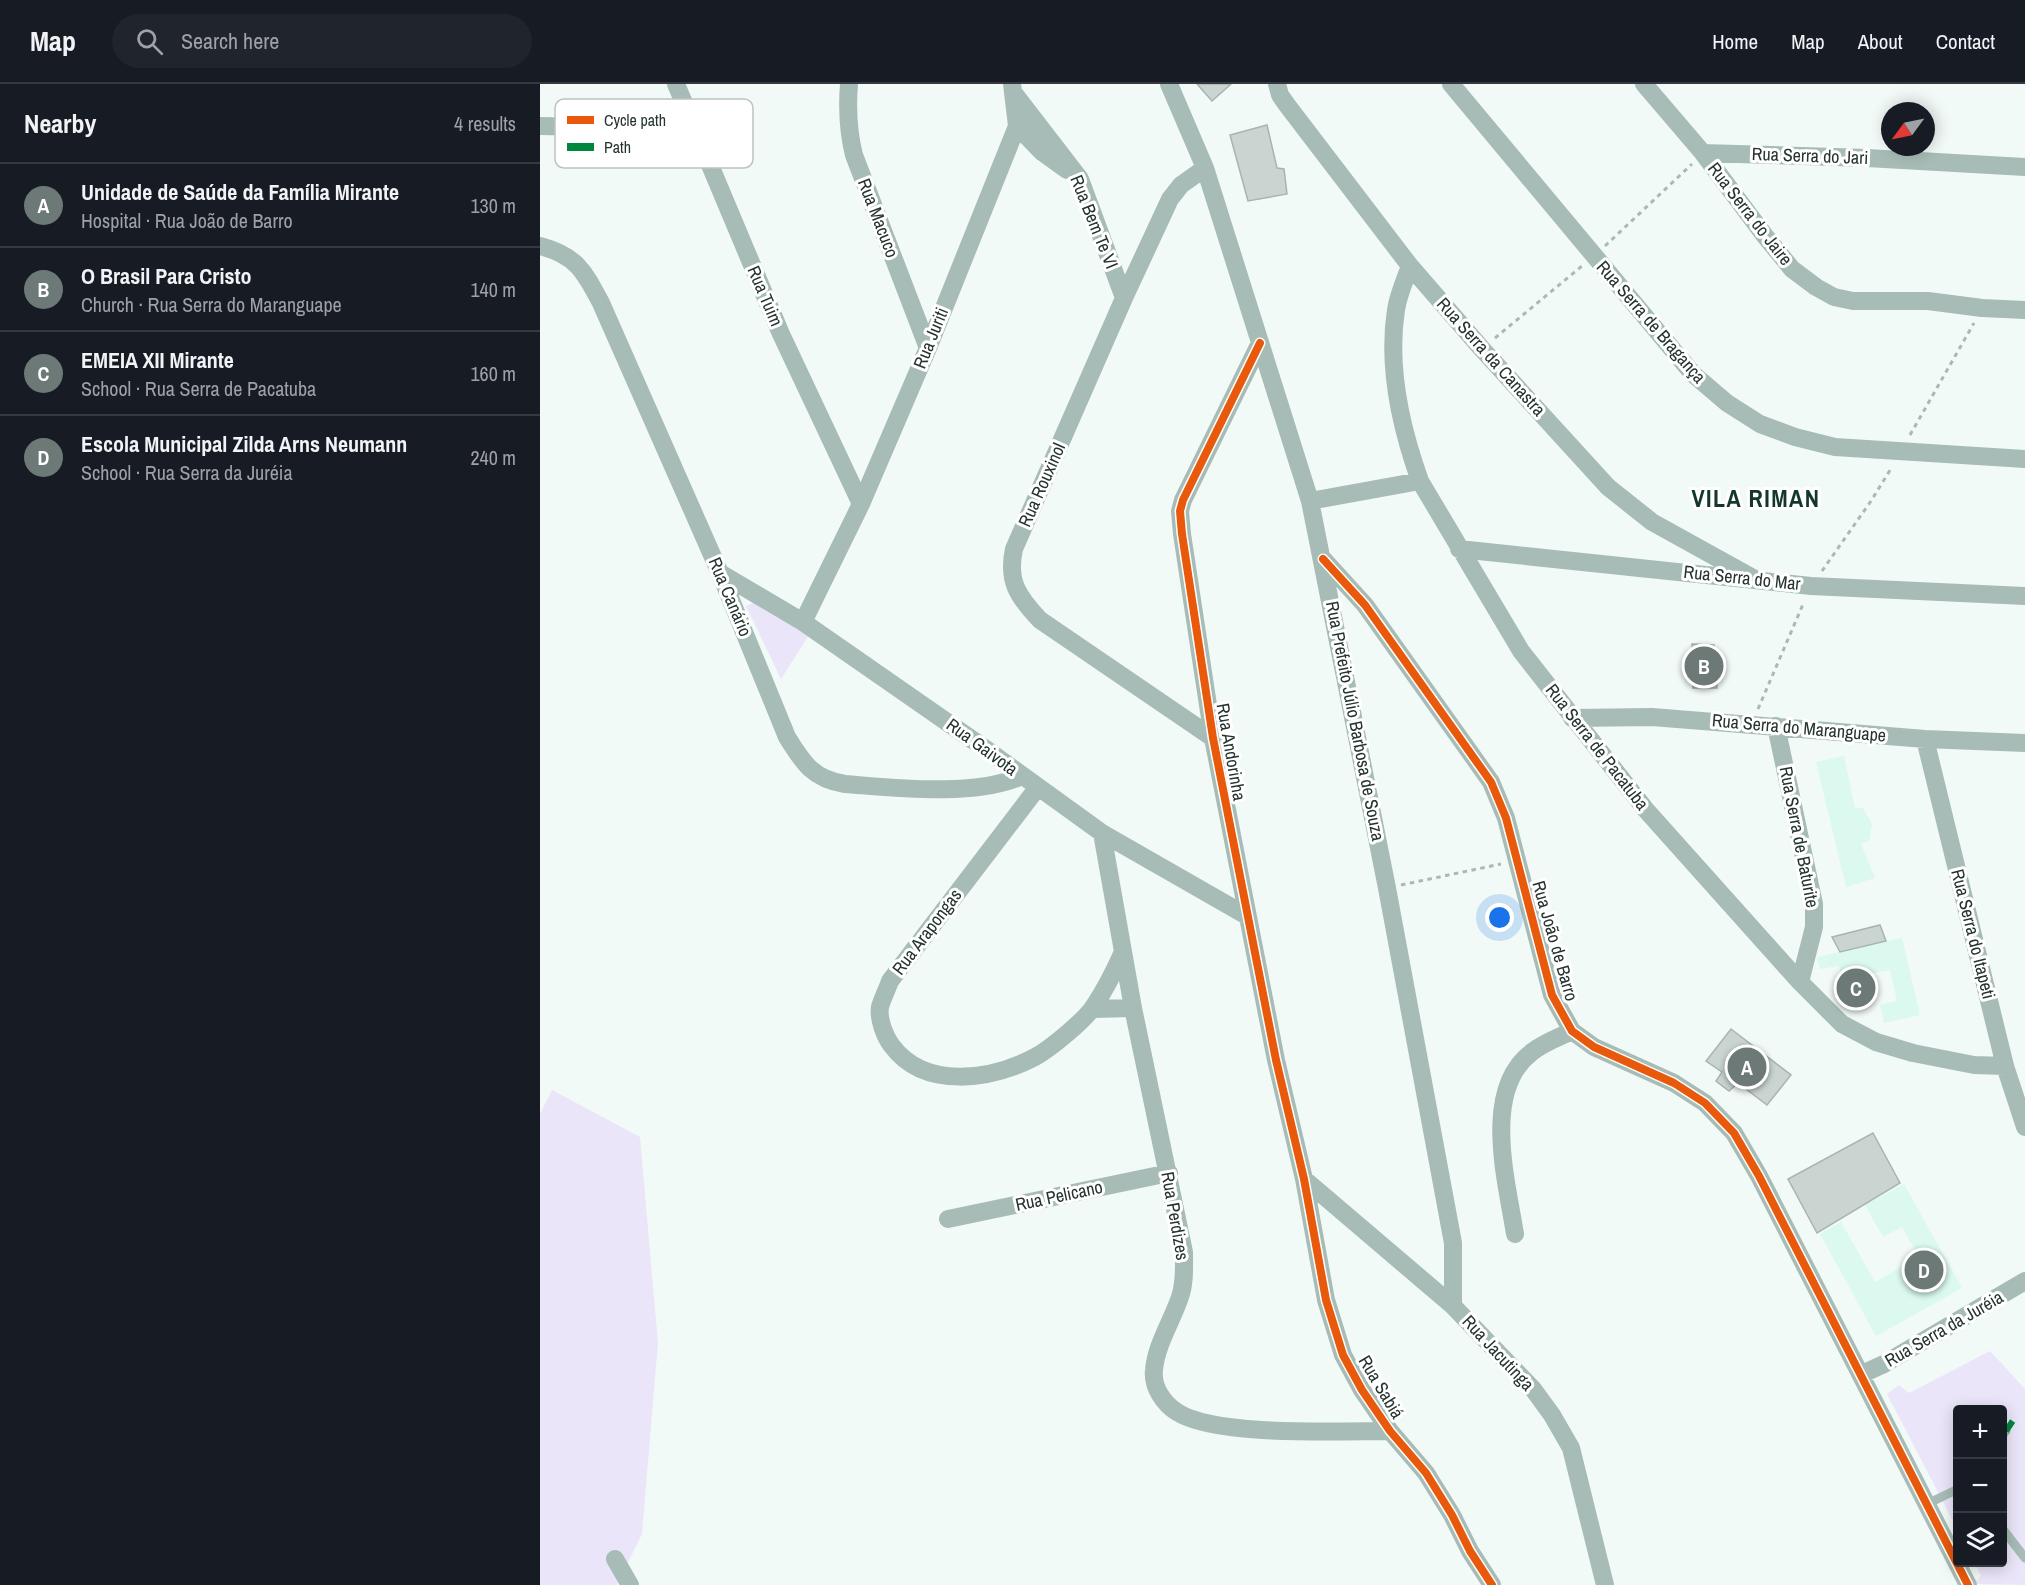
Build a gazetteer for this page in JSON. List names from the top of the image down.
{
  "streets": {
    "street": [
      "Rua Serra do Jari",
      "Rua Serra do Jaire",
      "Rua Macuco",
      "Rua Bem Te VI",
      "Rua Tuim",
      "Rua Serra de Bragança",
      "Rua Juriti",
      "Rua Serra da Canastra",
      "Rua Rouxinol",
      "Rua Serra do Mar",
      "Rua Canário",
      "Rua Prefeito Júlio Barbosa de Souza",
      "Rua Serra do Maranguape",
      "Rua Gaivota",
      "Rua Serra de Pacatuba",
      "Rua Andorinha",
      "Rua Serra de Baturite",
      "Rua Arapongas",
      "Rua Serra do Itapeti",
      "Rua João de Barro",
      "Rua Pelicano",
      "Rua Perdizes",
      "Rua Serra da Juréia",
      "Rua Jacutinga",
      "Rua Sabiá"
    ]
  },
  "crossings": [
    ["Rua Serra do Jari", "Rua Serra do Jaire"],
    ["Rua Macuco", "Rua Juriti"],
    ["Rua Bem Te VI", "Rua Rouxinol"],
    ["Rua Tuim", "Rua Juriti"],
    ["Rua Juriti", "Rua Gaivota"],
    ["Rua Serra da Canastra", "Rua Serra do Mar"],
    ["Rua Serra da Canastra", "Rua Serra de Pacatuba"],
    ["Rua Rouxinol", "Rua Prefeito Júlio Barbosa de Souza"],
    ["Rua Rouxinol", "Rua Andorinha"],
    ["Rua Serra do Mar", "Rua Serra de Pacatuba"],
    ["Rua Canário", "Rua Gaivota"],
    ["Rua Prefeito Júlio Barbosa de Souza", "Rua Andorinha"],
    ["Rua Prefeito Júlio Barbosa de Souza", "Rua João de Barro"],
    ["Rua Prefeito Júlio Barbosa de Souza", "Rua Jacutinga"],
    ["Rua Serra do Maranguape", "Rua Serra de Pacatuba"],
    ["Rua Serra do Maranguape", "Rua Serra de Baturite"],
    ["Rua Serra do Maranguape", "Rua Serra do Itapeti"],
    ["Rua Gaivota", "Rua Andorinha"],
    ["Rua Gaivota", "Rua Arapongas"],
    ["Rua Gaivota", "Rua Perdizes"],
    ["Rua Serra de Pacatuba", "Rua Serra de Baturite"],
    ["Rua Serra de Pacatuba", "Rua Serra do Itapeti"],
    ["Rua Andorinha", "Rua Jacutinga"],
    ["Rua Andorinha", "Rua Sabiá"],
    ["Rua Arapongas", "Rua Perdizes"],
    ["Rua João de Barro", "Rua Serra da Juréia"],
    ["Rua Pelicano", "Rua Perdizes"],
    ["Rua Perdizes", "Rua Sabiá"],
    ["Rua Jacutinga", "Rua Sabiá"]
  ],
  "districts": ["VILA RIMAN"],
  "legend": ["Cycle path", "Path"],
  "north": "bottom left",
  "page": {
    "header": "Map",
    "search": "Search here",
    "nav": [
      "Home",
      "Map",
      "About",
      "Contact"
    ],
    "heading": ["Nearby", "4 results"],
    "list": [
      {
        "mark": "A",
        "name": "Unidade de Saúde da Família Mirante",
        "note": "Hospital · Rua João de Barro",
        "value": "130 m"
      },
      {
        "mark": "B",
        "name": "O Brasil Para Cristo",
        "note": "Church · Rua Serra do Maranguape",
        "value": "140 m"
      },
      {
        "mark": "C",
        "name": "EMEIA XII Mirante",
        "note": "School · Rua Serra de Pacatuba",
        "value": "160 m"
      },
      {
        "mark": "D",
        "name": "Escola Municipal Zilda Arns Neumann",
        "note": "School · Rua Serra da Juréia",
        "value": "240 m"
      }
    ],
    "pins": [
      "B",
      "C",
      "A",
      "D"
    ],
    "map_buttons": ["+", "−"]
  }
}
